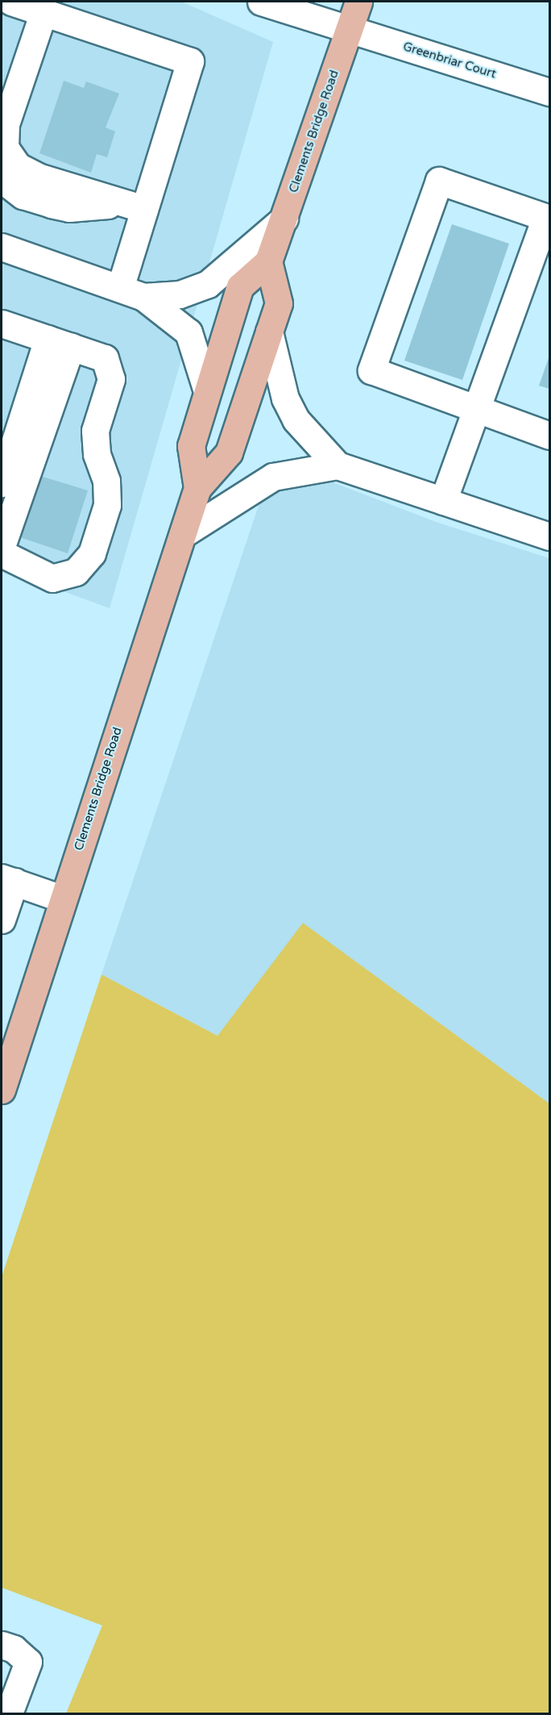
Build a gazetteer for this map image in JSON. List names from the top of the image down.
{
  "streets": {
    "main road": ["Clements Bridge Road"],
    "street": ["Greenbriar Court"]
  },
  "crossings": [
    ["Greenbriar Court", "Clements Bridge Road"]
  ]
}
